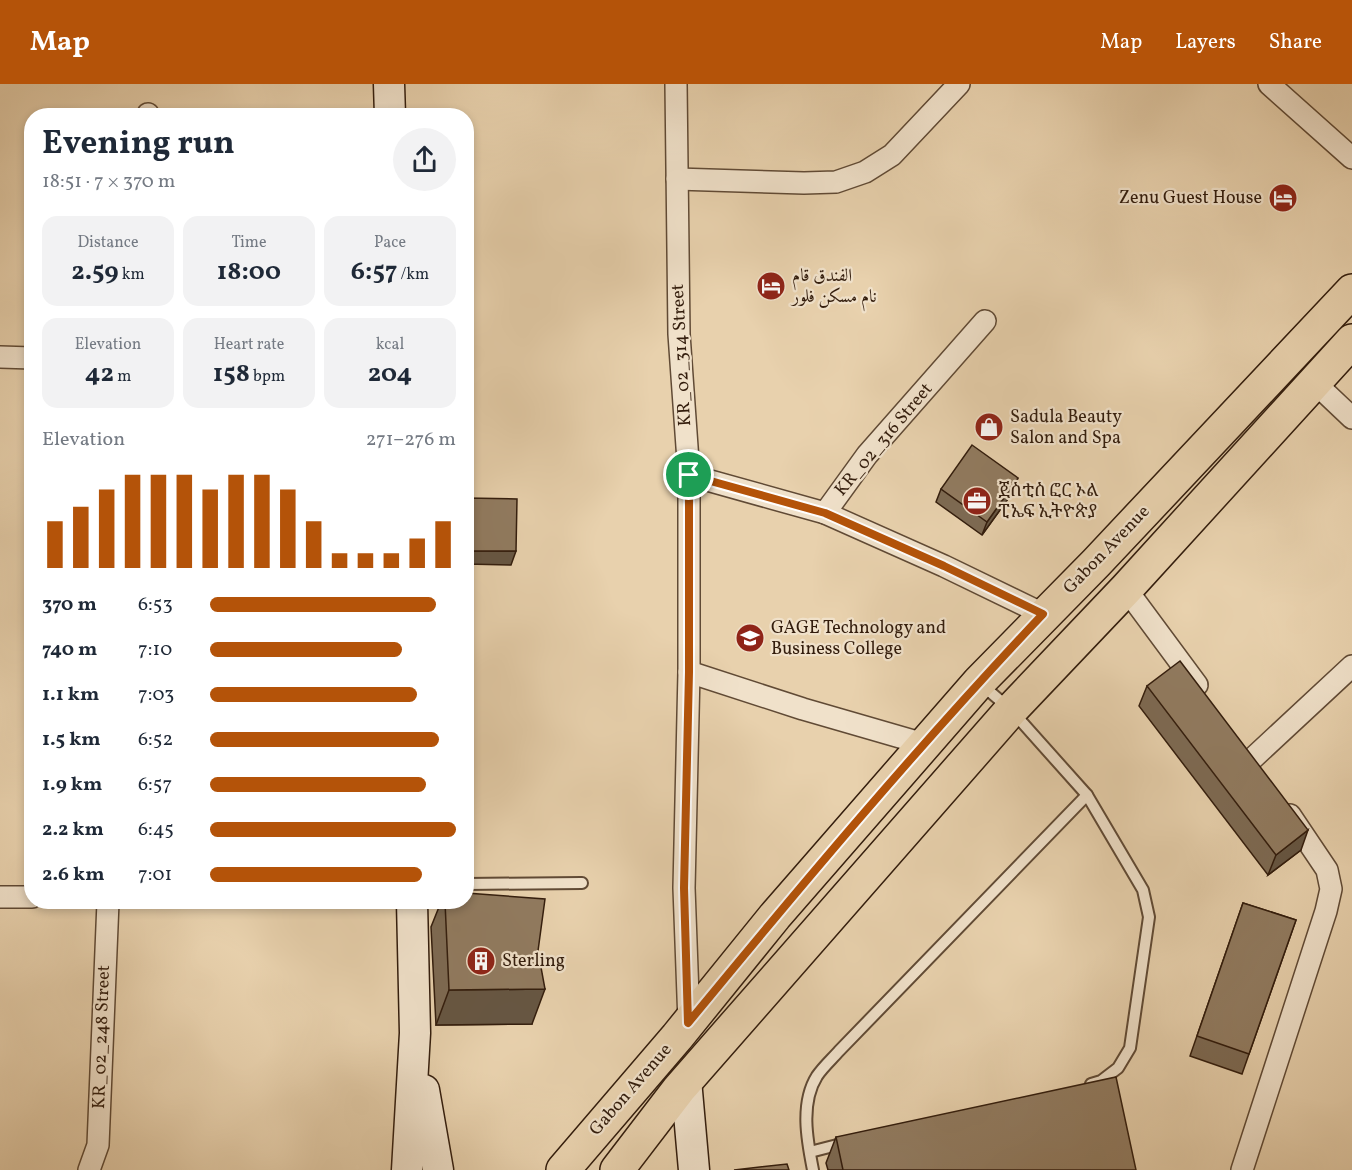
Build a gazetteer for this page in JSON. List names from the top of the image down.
{
  "streets": {
    "main road": ["Gabon Avenue"],
    "street": ["KR_02_314 Street", "KR_02_316 Street", "KR_02_248 Street"]
  },
  "crossings": [
    ["KR_02_314 Street", "Gabon Avenue"],
    ["KR_02_316 Street", "Gabon Avenue"]
  ],
  "places": {
    "hotel": ["Zenu Guest House", "الفندق قام نام مسكن فلور"],
    "shop": ["Sadula Beauty Salon and Spa"],
    "office": ["ጀስቲስ ፎር ኦል ፒኤፍ ኢትዮጵያ"],
    "school or university": ["GAGE Technology and Business College"],
    "building": ["Sterling"]
  },
  "page": {
    "header": "Map",
    "nav": ["Map", "Layers", "Share"],
    "heading": ["Evening run", "18:51 · 7 × 370 m"],
    "stats": [
      ["Distance", "2.59 km"],
      ["Time", "18:00"],
      ["Pace", "6:57 /km"],
      ["Elevation", "42 m"],
      ["Heart rate", "158 bpm"],
      ["kcal", "204"]
    ],
    "chart": ["Elevation", "271–276 m"],
    "list": [
      {
        "name": "370 m",
        "note": "6:53"
      },
      {
        "name": "740 m",
        "note": "7:10"
      },
      {
        "name": "1.1 km",
        "note": "7:03"
      },
      {
        "name": "1.5 km",
        "note": "6:52"
      },
      {
        "name": "1.9 km",
        "note": "6:57"
      },
      {
        "name": "2.2 km",
        "note": "6:45"
      },
      {
        "name": "2.6 km",
        "note": "7:01"
      }
    ]
  }
}
